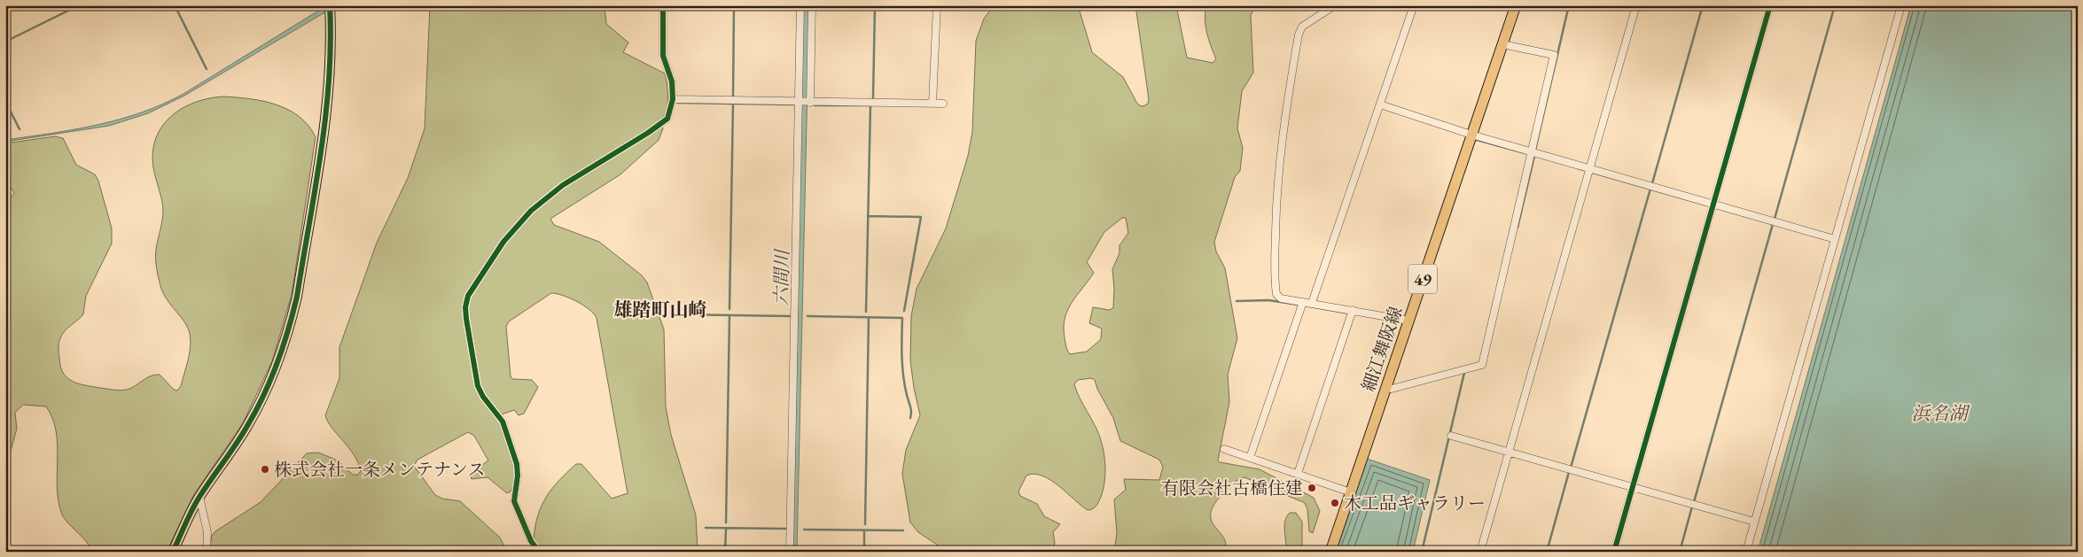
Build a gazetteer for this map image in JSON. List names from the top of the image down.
{
  "streets": {
    "main road": ["49", "細江舞阪線"]
  },
  "districts": ["雄踏町山崎"],
  "water": ["六間川", "浜名湖"],
  "places": ["株式会社一条メンテナンス", "有限会社古橋住建", "木工品ギャラリー"]
}
